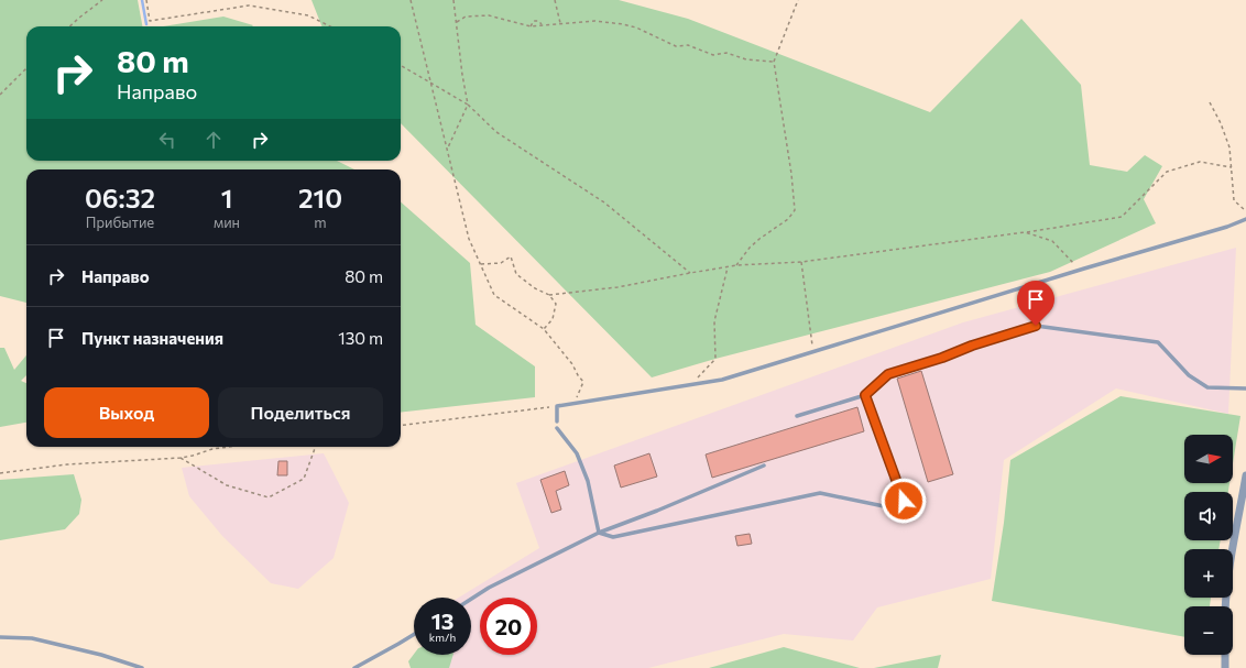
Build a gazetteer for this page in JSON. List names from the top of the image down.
{
  "north": "right",
  "page": {
    "turn": ["80 m", "Направо"],
    "eta": [
      "06:32",
      "Прибытие",
      "1",
      "мин",
      "210",
      "m"
    ],
    "list": [
      {
        "name": "Направо",
        "value": "80 m"
      },
      {
        "name": "Пункт назначения",
        "value": "130 m"
      }
    ],
    "buttons": ["Выход", "Поделиться"],
    "map_buttons": ["+", "−"],
    "speed": "13 km/h",
    "limit": "20"
  }
}
